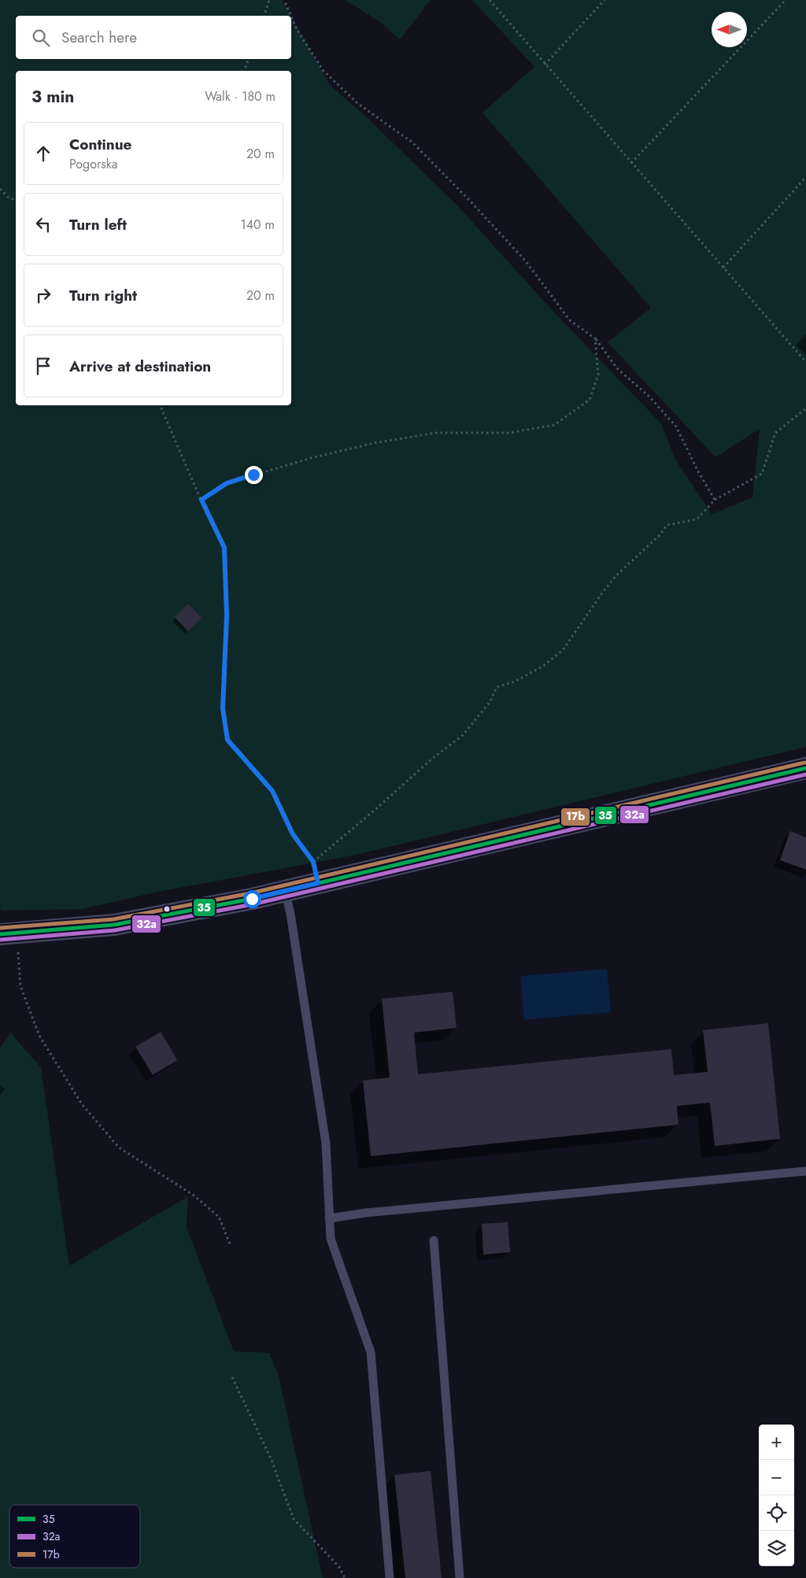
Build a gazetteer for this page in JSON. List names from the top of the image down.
{
  "lines": ["transit line 17b", "transit line 35", "transit line 32a"],
  "legend": ["35", "32a", "17b"],
  "north": "left",
  "page": {
    "search": "Search here",
    "heading": ["3 min", "Walk · 180 m"],
    "list": [
      ["Continue", "Pogorska", "20 m"],
      ["Turn left", "140 m"],
      ["Turn right", "20 m"],
      "Arrive at destination"
    ],
    "map_buttons": ["+", "−"]
  }
}
